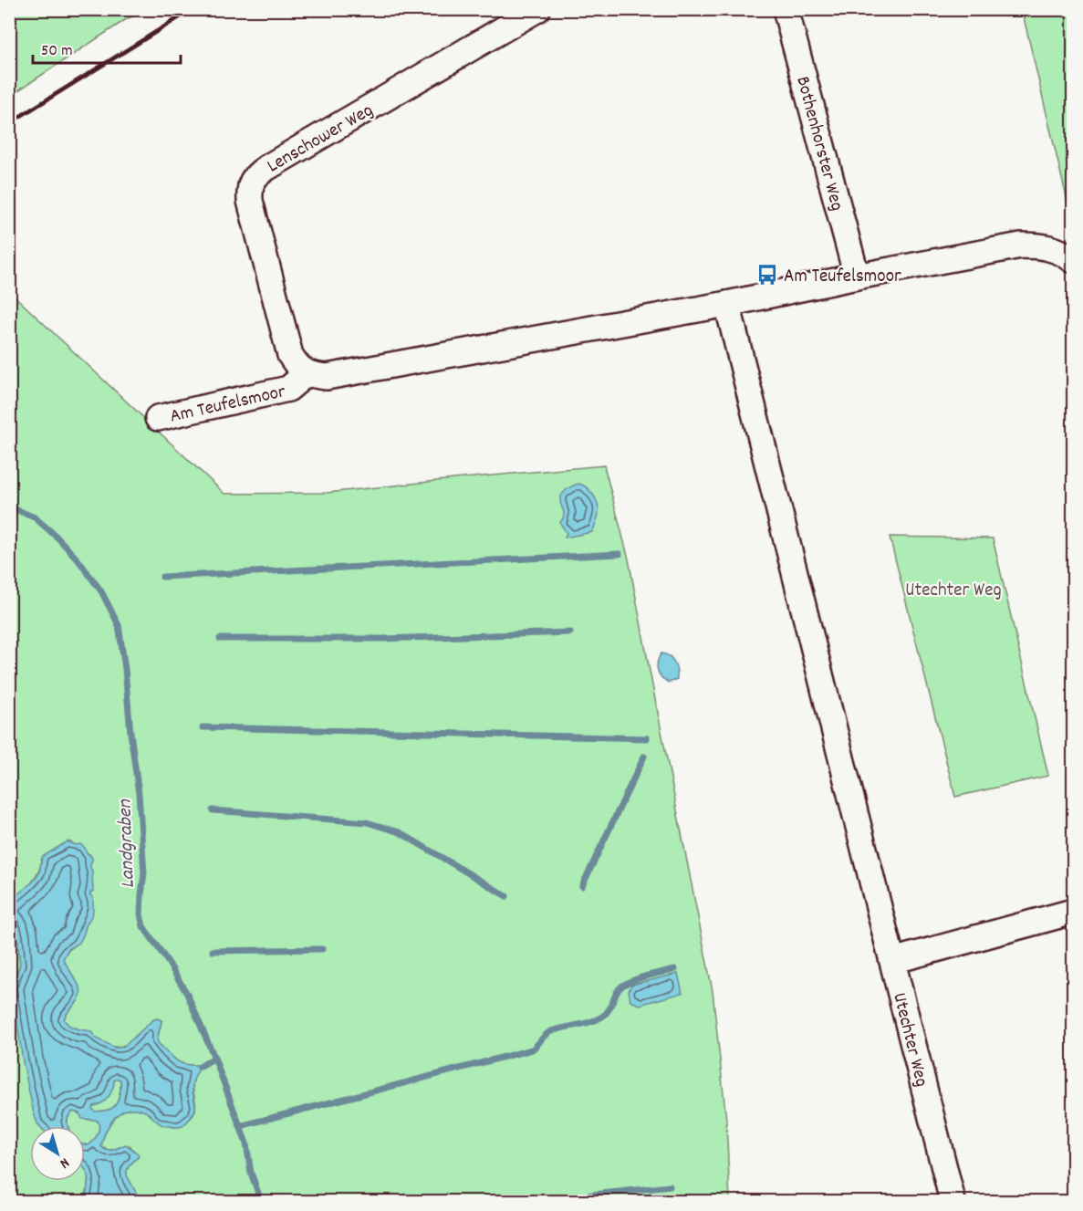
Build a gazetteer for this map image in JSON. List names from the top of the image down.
{
  "streets": {
    "street": [
      "Lenschower Weg",
      "Bothenhorster Weg",
      "Am Teufelsmoor",
      "Utechter Weg"
    ]
  },
  "crossings": [
    ["Lenschower Weg", "Am Teufelsmoor"],
    ["Bothenhorster Weg", "Am Teufelsmoor"],
    ["Am Teufelsmoor", "Utechter Weg"]
  ],
  "water": ["Landgraben"],
  "parks": ["Utechter Weg"],
  "places": {
    "bus stop": ["Am Teufelsmoor"]
  },
  "scale_bar": "50 m",
  "north": "bottom right"
}
